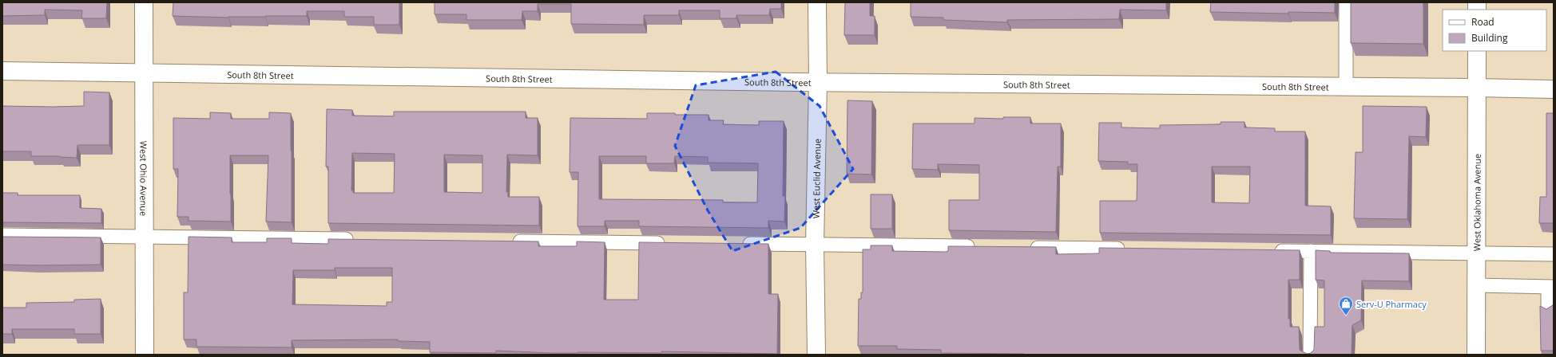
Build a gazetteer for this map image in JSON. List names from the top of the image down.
{
  "streets": {
    "street": [
      "South 8th Street",
      "West Ohio Avenue",
      "West Euclid Avenue",
      "West Oklahoma Avenue"
    ]
  },
  "crossings": [
    ["South 8th Street", "West Ohio Avenue"],
    ["South 8th Street", "West Euclid Avenue"],
    ["South 8th Street", "West Oklahoma Avenue"]
  ],
  "places": {
    "shop": ["Serv-U Pharmacy"]
  },
  "legend": ["Road", "Building"]
}
